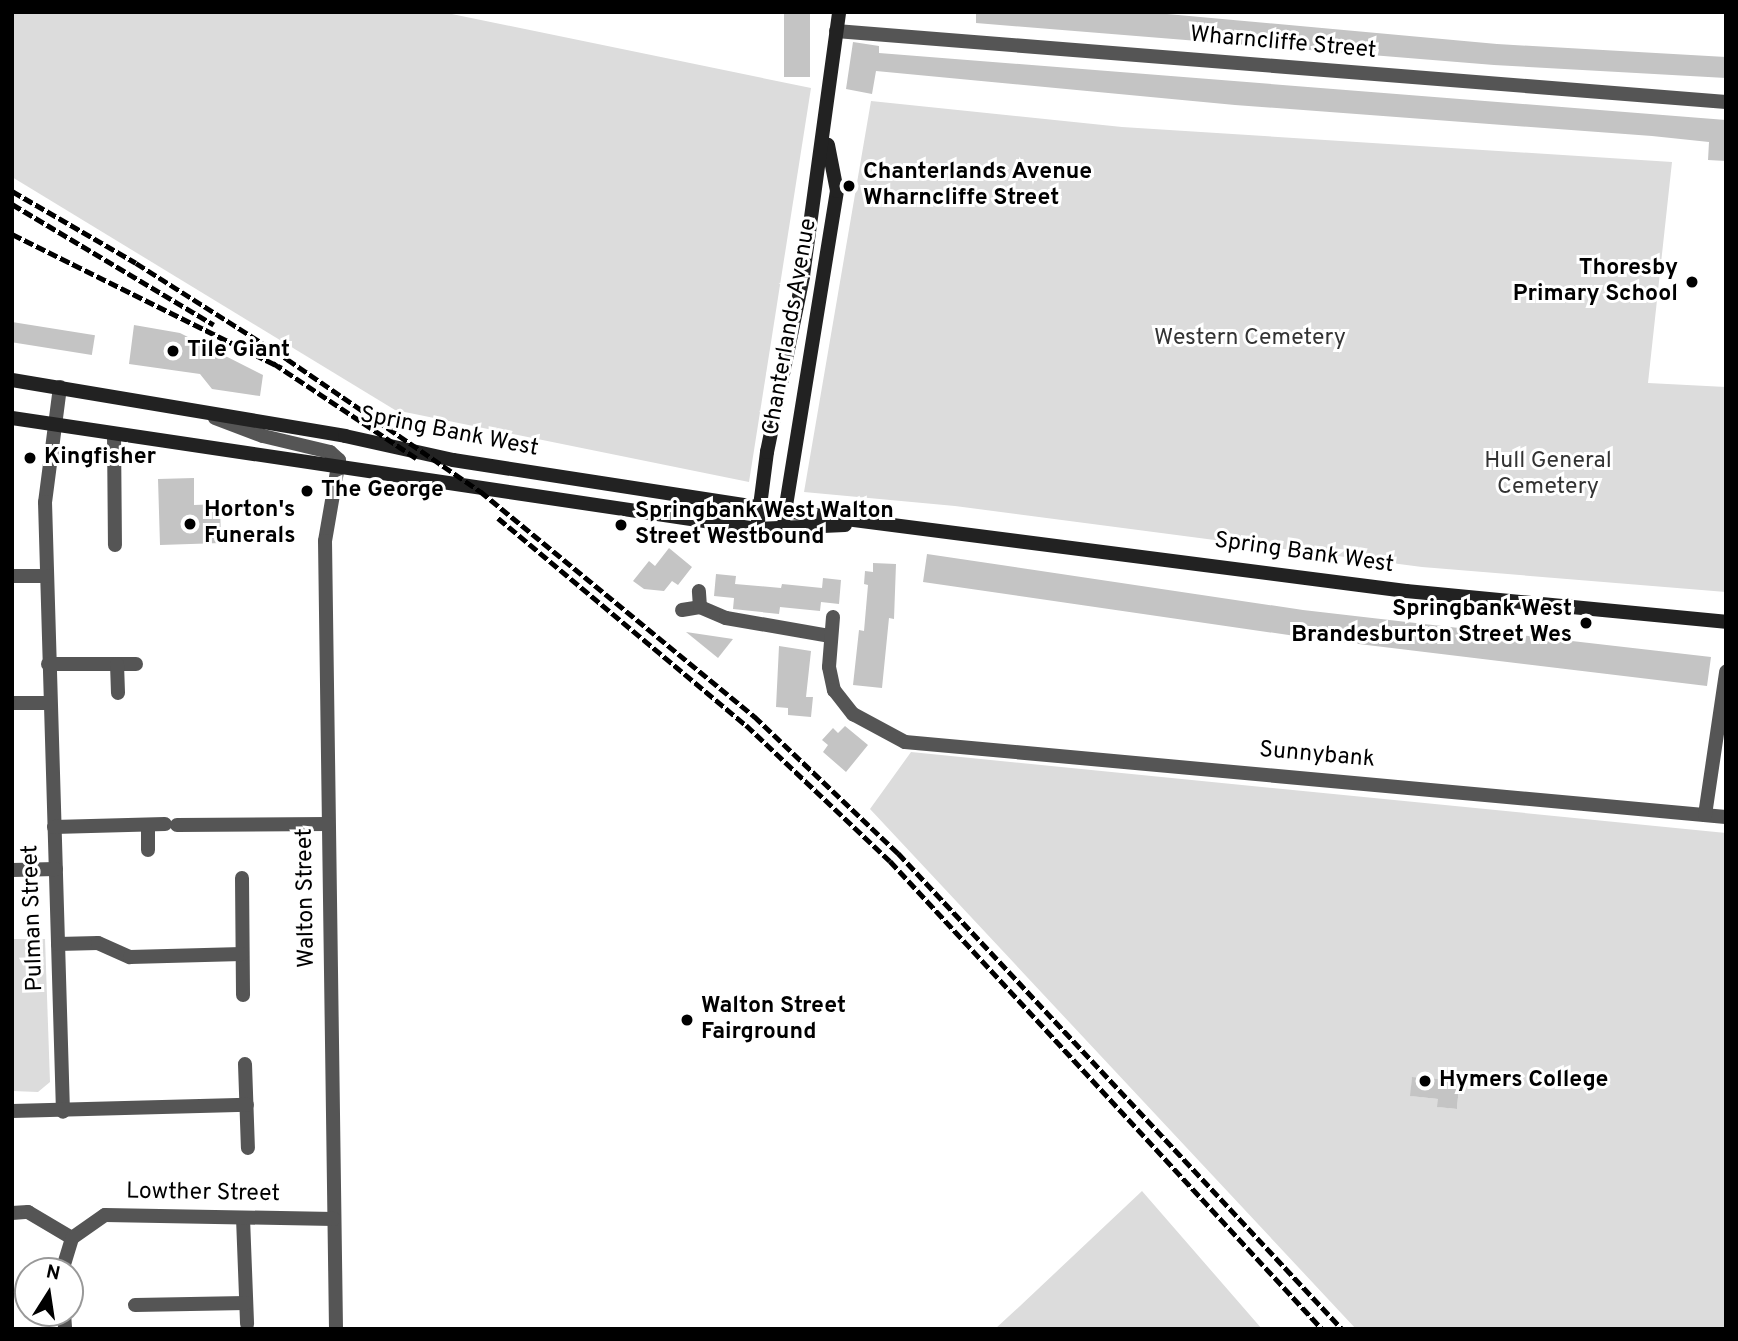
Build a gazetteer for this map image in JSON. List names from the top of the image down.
{
  "streets": {
    "street": [
      "Wharncliffe Street",
      "Chanterlands Avenue",
      "Spring Bank West",
      "Sunnybank",
      "Walton Street",
      "Pulman Street",
      "Lowther Street"
    ]
  },
  "crossings": [
    ["Wharncliffe Street", "Chanterlands Avenue"],
    ["Chanterlands Avenue", "Spring Bank West"],
    ["Spring Bank West", "Walton Street"],
    ["Spring Bank West", "Pulman Street"],
    ["Walton Street", "Lowther Street"]
  ],
  "parks": ["Western Cemetery", "Hull General Cemetery"],
  "places": [
    "Chanterlands Avenue Wharncliffe Street",
    "Thoresby Primary School",
    "Tile Giant",
    "Kingfisher",
    "The George",
    "Horton's Funerals",
    "Springbank West Walton Street Westbound",
    "Springbank West Brandesburton Street Wes",
    "Walton Street Fairground",
    "Hymers College"
  ],
  "north": "top"
}
